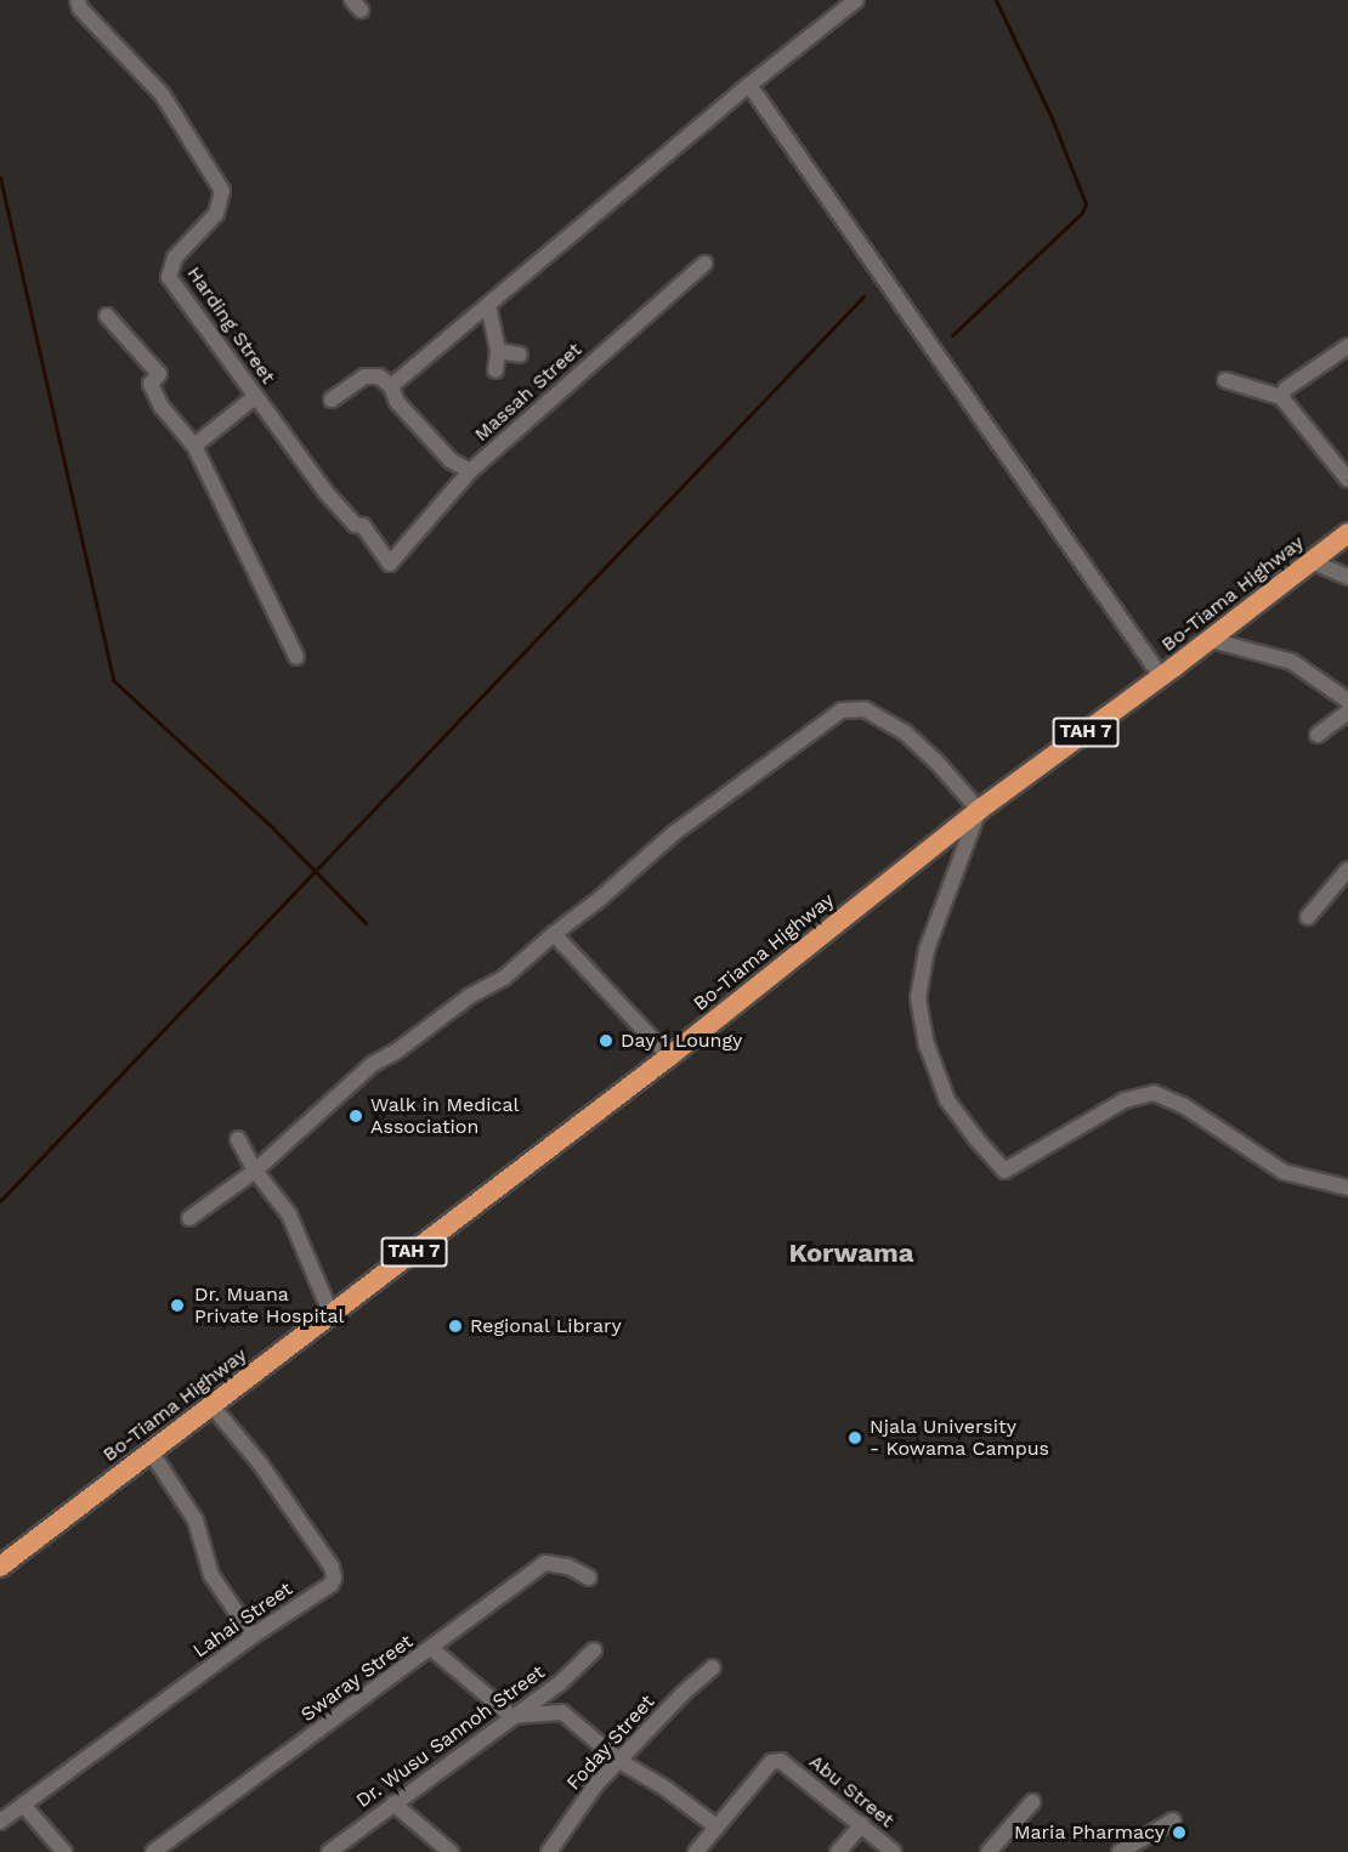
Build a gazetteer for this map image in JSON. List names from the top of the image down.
{
  "streets": {
    "highway": ["Bo-Tiama Highway", "TAH 7"],
    "street": [
      "Harding Street",
      "Massah Street",
      "Lahai Street",
      "Swaray Street",
      "Dr. Wusu Sannoh Street",
      "Foday Street",
      "Abu Street"
    ]
  },
  "crossings": [
    ["Harding Street", "Massah Street"],
    ["Bo-Tiama Highway", "Lahai Street"]
  ],
  "districts": ["Korwama"],
  "places": [
    "Day 1 Loungy",
    "Walk in Medical Association",
    "Dr. Muana Private Hospital",
    "Regional Library",
    "Njala University - Kowama Campus",
    "Maria Pharmacy"
  ]
}
